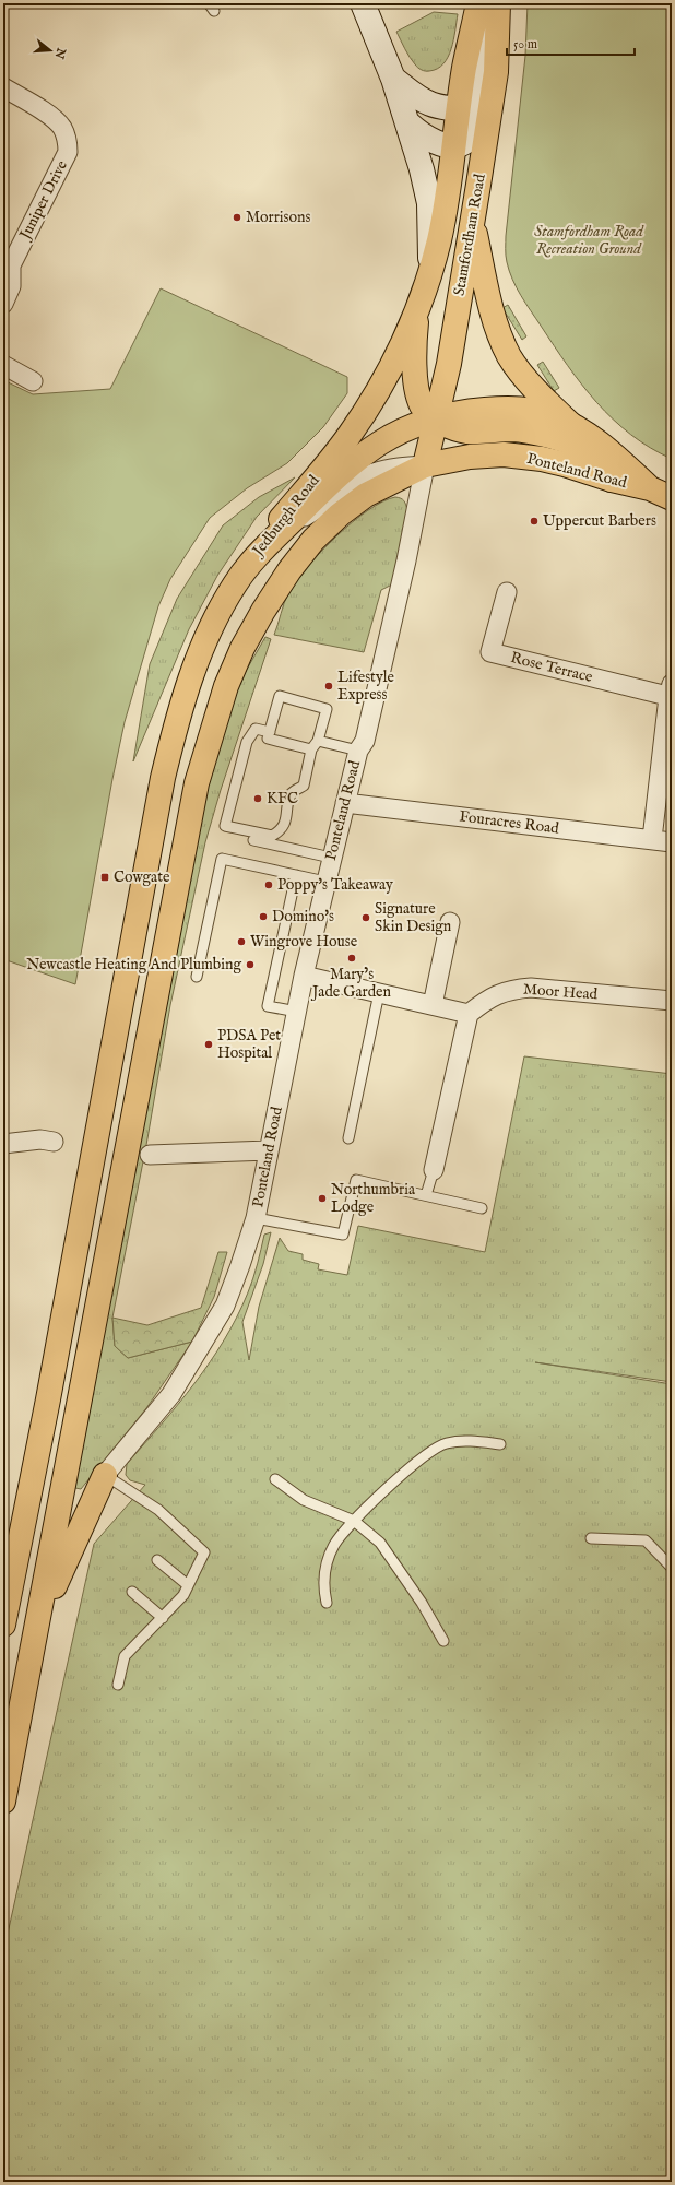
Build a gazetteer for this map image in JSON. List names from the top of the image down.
{
  "streets": {
    "main road": ["Stamfordham Road", "Ponteland Road", "Jedburgh Road"],
    "street": [
      "Juniper Drive",
      "Rose Terrace",
      "Fouracres Road",
      "Moor Head"
    ]
  },
  "crossings": [
    ["Stamfordham Road", "Ponteland Road"],
    ["Stamfordham Road", "Jedburgh Road"],
    ["Ponteland Road", "Jedburgh Road"],
    ["Ponteland Road", "Fouracres Road"]
  ],
  "parks": ["Stamfordham Road Recreation Ground"],
  "places": {
    "other": [
      "Morrisons",
      "Uppercut Barbers",
      "Lifestyle Express",
      "KFC",
      "Poppy's Takeaway",
      "Domino's",
      "Signature Skin Design",
      "Wingrove House",
      "Mary’s Jade Garden",
      "Newcastle Heating And Plumbing",
      "PDSA Pet Hospital",
      "Northumbria Lodge"
    ],
    "transit": ["Cowgate"]
  },
  "scale_bar": "50 m",
  "north": "right"
}
